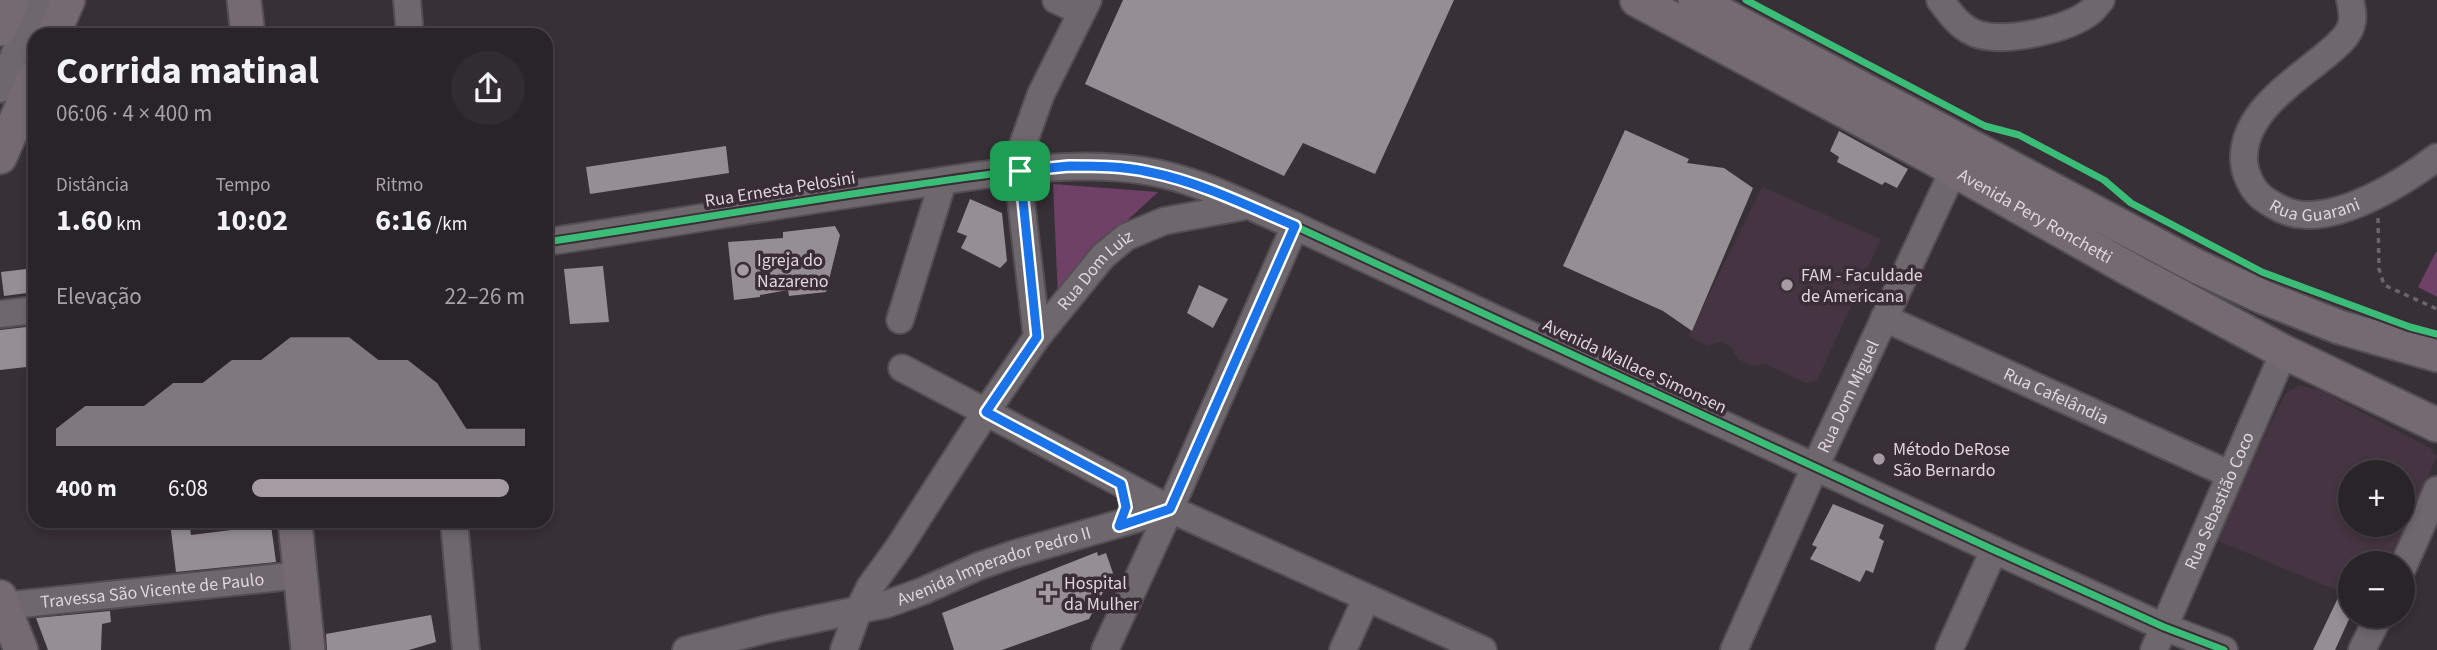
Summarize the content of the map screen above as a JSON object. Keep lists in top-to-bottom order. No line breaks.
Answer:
{"streets":{"main road":["Avenida Pery Ronchetti"],"street":["Rua Ernesta Pelosini","Rua Guarani","Rua Dom Luiz","Avenida Wallace Simonsen","Rua Dom Miguel","Rua Cafelândia","Rua Sebastião Coco","Avenida Imperador Pedro II","Travessa São Vicente de Paulo"]},"crossings":[["Rua Ernesta Pelosini","Avenida Wallace Simonsen"],["Avenida Pery Ronchetti","Rua Dom Miguel"],["Avenida Pery Ronchetti","Rua Sebastião Coco"],["Rua Dom Luiz","Avenida Wallace Simonsen"],["Rua Dom Luiz","Avenida Imperador Pedro II"],["Avenida Wallace Simonsen","Rua Dom Miguel"],["Avenida Wallace Simonsen","Rua Sebastião Coco"],["Rua Dom Miguel","Rua Cafelândia"],["Rua Cafelândia","Rua Sebastião Coco"]],"places":{"other":["Igreja do Nazareno","FAM - Faculdade de Americana","Método DeRose São Bernardo"],"health":["Hospital da Mulher"]},"page":{"heading":["Corrida matinal","06:06 · 4 × 400 m"],"stats":[["Distância","1.60 km"],["Tempo","10:02"],["Ritmo","6:16 /km"]],"chart":["Elevação","22–26 m"],"map_buttons":["+","−"],"list":[{"name":"400 m","note":"6:08"}]}}
